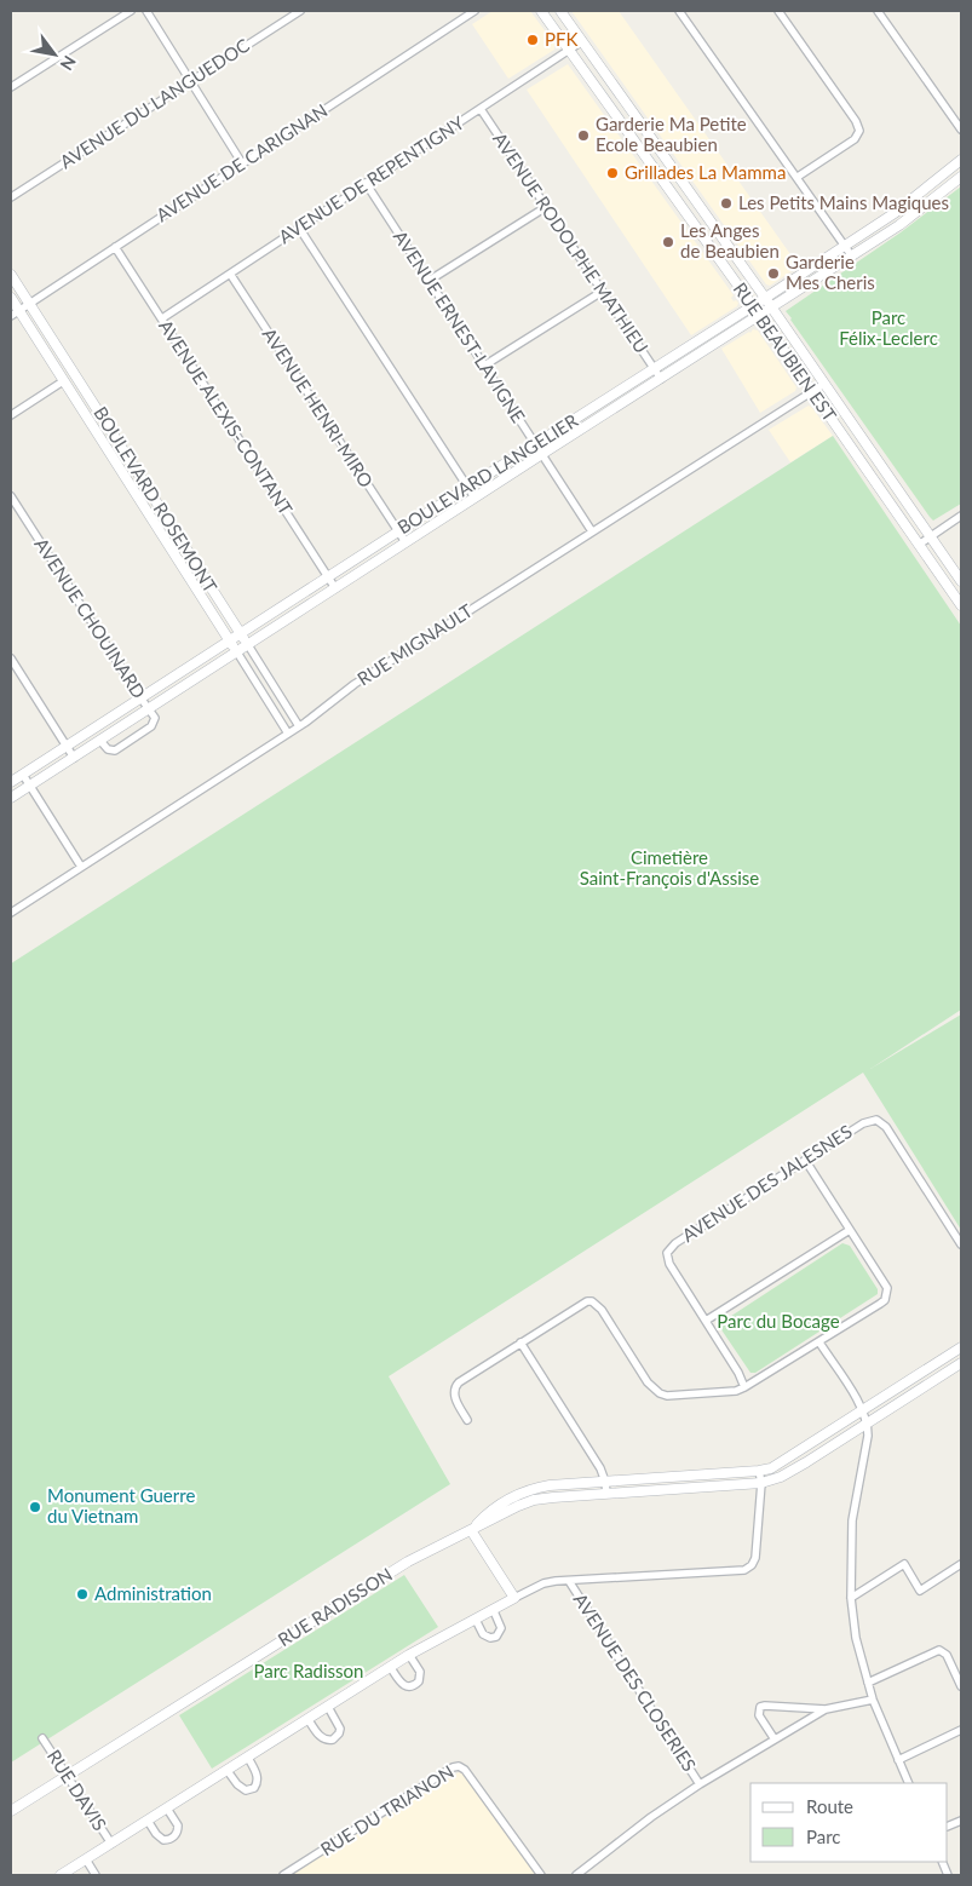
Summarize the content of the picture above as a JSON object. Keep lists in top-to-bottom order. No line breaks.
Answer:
{"streets":{"street":["AVENUE DU LANGUEDOC","AVENUE DE CARIGNAN","AVENUE DE REPENTIGNY","AVENUE RODOLPHE MATHIEU","AVENUE ERNEST-LAVIGNE","RUE BEAUBIEN EST","AVENUE HENRI-MIRO","AVENUE ALEXIS-CONTANT","BOULEVARD LANGELIER","BOULEVARD ROSEMONT","AVENUE CHOUINARD","RUE MIGNAULT","AVENUE DES JALESNES","RUE RADISSON","AVENUE DES CLOSERIES","RUE DAVIS","RUE DU TRIANON"]},"crossings":[["AVENUE DE CARIGNAN","AVENUE ALEXIS-CONTANT"],["AVENUE DE CARIGNAN","BOULEVARD ROSEMONT"],["AVENUE DE REPENTIGNY","AVENUE RODOLPHE MATHIEU"],["AVENUE DE REPENTIGNY","AVENUE ERNEST-LAVIGNE"],["AVENUE DE REPENTIGNY","RUE BEAUBIEN EST"],["AVENUE DE REPENTIGNY","AVENUE HENRI-MIRO"],["AVENUE DE REPENTIGNY","AVENUE ALEXIS-CONTANT"],["AVENUE RODOLPHE MATHIEU","BOULEVARD LANGELIER"],["AVENUE ERNEST-LAVIGNE","BOULEVARD LANGELIER"],["AVENUE ERNEST-LAVIGNE","RUE MIGNAULT"],["RUE BEAUBIEN EST","BOULEVARD LANGELIER"],["RUE BEAUBIEN EST","RUE MIGNAULT"],["AVENUE HENRI-MIRO","BOULEVARD LANGELIER"],["AVENUE ALEXIS-CONTANT","BOULEVARD LANGELIER"],["BOULEVARD LANGELIER","BOULEVARD ROSEMONT"],["BOULEVARD LANGELIER","AVENUE CHOUINARD"],["BOULEVARD ROSEMONT","RUE MIGNAULT"],["RUE RADISSON","RUE DAVIS"]],"parks":["Parc Félix-Leclerc","Cimetière Saint-François d'Assise","Parc du Bocage","Parc Radisson"],"places":["PFK","Garderie Ma Petite Ecole Beaubien","Grillades La Mamma","Les Petits Mains Magiques","Les Anges de Beaubien","Garderie Mes Cheris","Monument Guerre du Vietnam","Administration"],"legend":["Route","Parc"],"north":"bottom right"}
